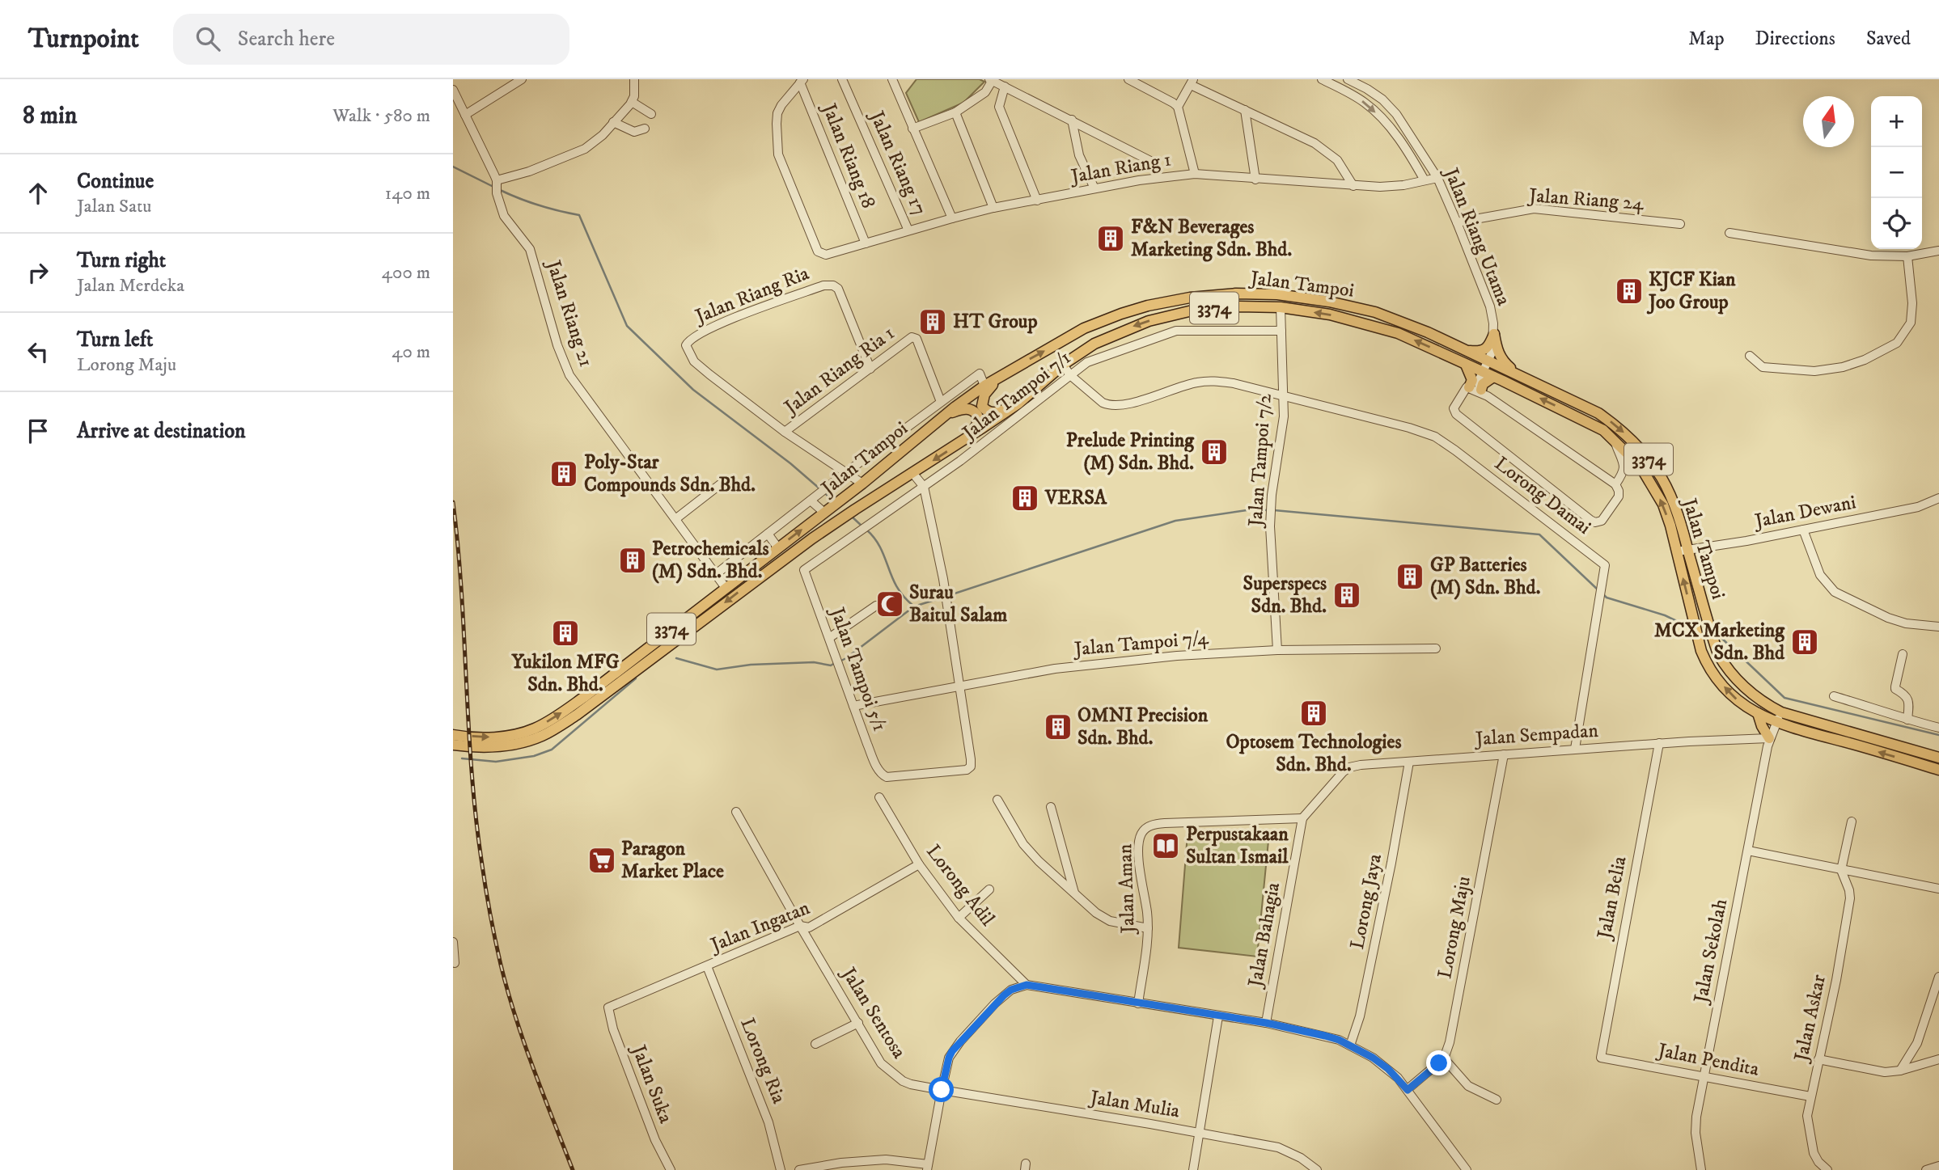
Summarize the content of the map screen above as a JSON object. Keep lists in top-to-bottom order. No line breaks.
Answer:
{"streets":{"main road":["Jalan Tampoi","3374"],"street":["Jalan Riang 18","Jalan Riang 17","Jalan Riang 1","Jalan Riang 24","Jalan Riang Utama","Jalan Riang Ria","Jalan Riang 21","Jalan Riang Ria 1","Jalan Tampoi 7/1","Jalan Tampoi 7/2","Lorong Damai","Jalan Dewani","Jalan Tampoi 7/4","Jalan Tampoi 5/1","Jalan Sempadan","Lorong Adil","Jalan Aman","Jalan Belia","Lorong Jaya","Jalan Ingatan","Lorong Maju","Jalan Bahagia","Jalan Sekolah","Jalan Sentosa","Jalan Askar","Jalan Pendita","Lorong Ria","Jalan Suka","Jalan Mulia"]},"crossings":[["Jalan Riang 18","Jalan Riang 1"],["Jalan Riang 17","Jalan Riang 1"],["Jalan Riang 1","Jalan Riang Utama"],["Jalan Riang 24","Jalan Riang Utama"],["Jalan Riang Utama","Jalan Tampoi"],["Jalan Tampoi","Jalan Riang Ria"],["Jalan Tampoi","Jalan Riang 21"],["Jalan Tampoi","Jalan Tampoi 7/2"],["Jalan Tampoi","Jalan Dewani"],["Jalan Riang Ria","Jalan Riang Ria 1"],["Jalan Tampoi 7/1","Jalan Tampoi 7/2"],["Jalan Tampoi 7/1","Jalan Tampoi 5/1"],["Jalan Tampoi 7/2","Lorong Damai"],["Jalan Tampoi 7/2","Jalan Tampoi 7/4"],["Lorong Damai","Jalan Sempadan"],["Jalan Tampoi 7/4","Jalan Tampoi 5/1"],["Jalan Sempadan","Jalan Aman"],["Jalan Sempadan","Jalan Belia"],["Jalan Sempadan","Lorong Jaya"],["Jalan Sempadan","Lorong Maju"],["Jalan Sempadan","Jalan Bahagia"],["Jalan Sempadan","Jalan Sekolah"],["Lorong Adil","Jalan Ingatan"],["Jalan Aman","Jalan Bahagia"],["Jalan Belia","Jalan Pendita"],["Jalan Ingatan","Jalan Sentosa"],["Jalan Ingatan","Lorong Ria"],["Jalan Ingatan","Jalan Suka"],["Jalan Sekolah","Jalan Pendita"],["Jalan Sentosa","Jalan Mulia"],["Jalan Askar","Jalan Pendita"]],"places":{"building":["F&N Beverages Marketing Sdn. Bhd.","KJCF Kian Joo Group","HT Group","Prelude Printing (M) Sdn. Bhd.","Poly-Star Compounds Sdn. Bhd.","VERSA","Petrochemicals (M) Sdn. Bhd.","GP Batteries (M) Sdn. Bhd.","Superspecs Sdn. Bhd.","Yukilon MFG Sdn. Bhd.","MCX Marketing Sdn. Bhd","Optosem Technologies Sdn. Bhd.","OMNI Precision Sdn. Bhd."],"mosque":["Surau Baitul Salam"],"library":["Perpustakaan Sultan Ismail"],"supermarket":["Paragon Market Place"]},"north":"top","page":{"header":"Turnpoint","search":"Search here","nav":["Map","Directions","Saved"],"heading":["8 min","Walk · 580 m"],"map_buttons":["+","−"],"list":[["Continue","Jalan Satu","140 m"],["Turn right","Jalan Merdeka","400 m"],["Turn left","Lorong Maju","40 m"],"Arrive at destination"]}}
